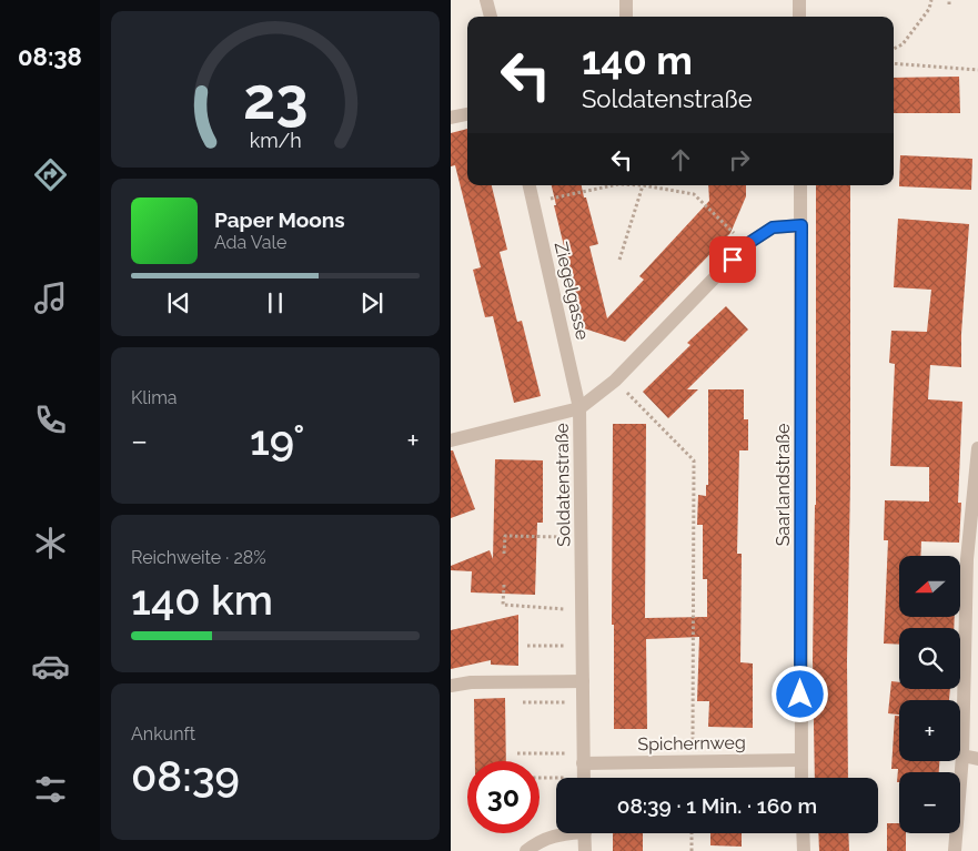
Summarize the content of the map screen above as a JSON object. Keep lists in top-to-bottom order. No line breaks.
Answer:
{"streets":{"street":["Ziegelgasse","Soldatenstraße","Saarlandstraße","Spichernweg"]},"crossings":[["Ziegelgasse","Soldatenstraße"],["Soldatenstraße","Saarlandstraße"],["Soldatenstraße","Spichernweg"],["Saarlandstraße","Spichernweg"]],"north":"left","page":{"tabs":"08:38","turn":["140 m","Soldatenstraße"],"song":["Paper Moons","Ada Vale"],"tile":["Klima",["Reichweite · 28%","140 km"],["Ankunft","08:39"]],"heat":["−","19°","+"],"map_buttons":["+","−"],"limit":"30","trip":"08:39 · 1 Min. · 160 m","gauge":["23","km/h"]}}
